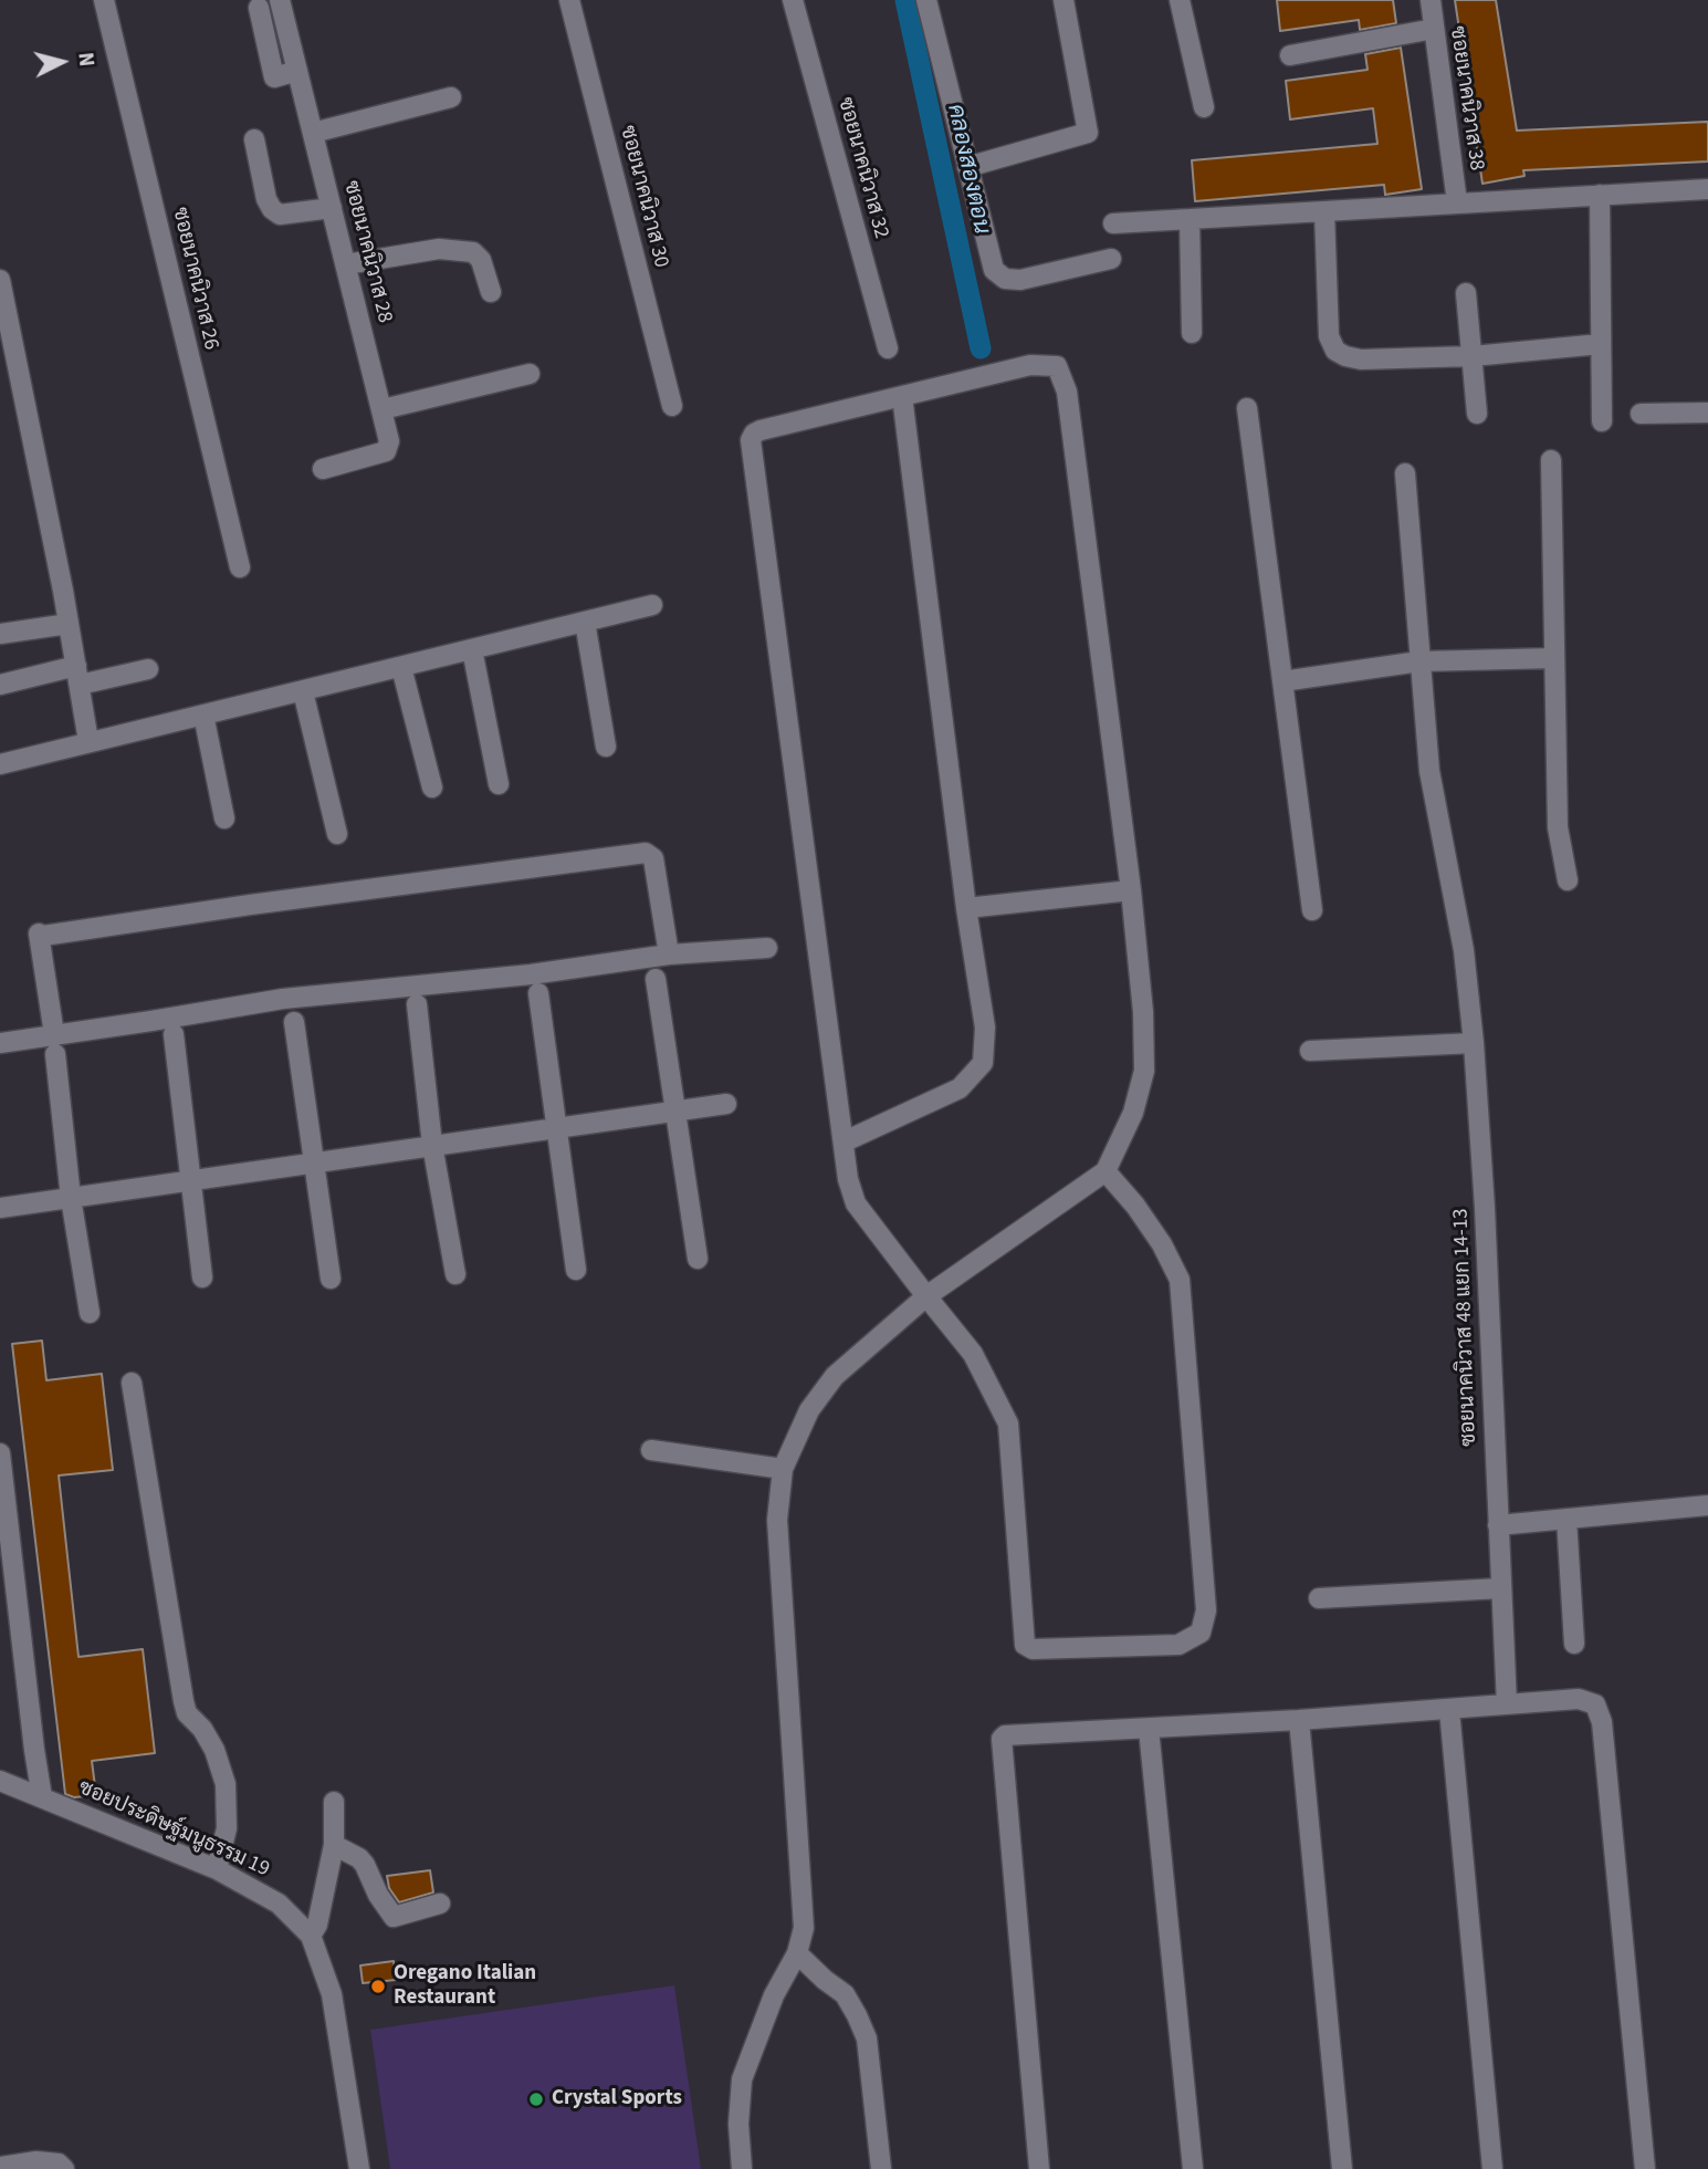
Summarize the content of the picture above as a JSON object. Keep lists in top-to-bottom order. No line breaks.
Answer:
{"streets":{"street":["ซอยนาคนิวาส 38","ซอยนาคนิวาส 32","ซอยนาคนิวาส 30","ซอยนาคนิวาส 28","ซอยนาคนิวาส 26","ซอยนาคนิวาส 48 แยก 14-13","ซอยประดิษฐ์มนูธรรม 19"]},"water":["คลองสองตอน"],"places":["Oregano Italian Restaurant","Crystal Sports"],"north":"right"}
